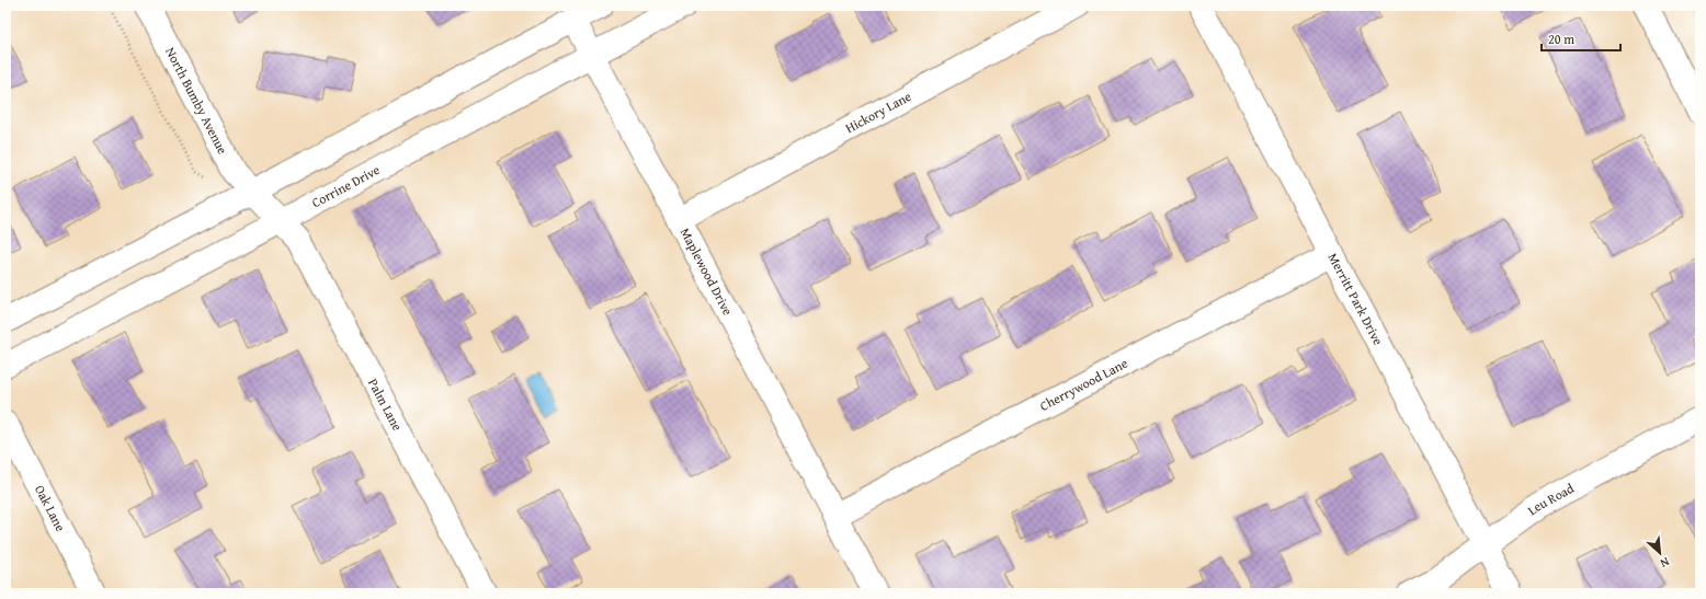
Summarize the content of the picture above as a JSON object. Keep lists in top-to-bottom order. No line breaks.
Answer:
{"streets":{"street":["North Bumby Avenue","Hickory Lane","Corrine Drive","Maplewood Drive","Merritt Park Drive","Cherrywood Lane","Palm Lane","Leu Road","Oak Lane"]},"crossings":[["North Bumby Avenue","Corrine Drive"],["North Bumby Avenue","Palm Lane"],["Hickory Lane","Maplewood Drive"],["Corrine Drive","Maplewood Drive"],["Corrine Drive","Palm Lane"],["Maplewood Drive","Cherrywood Lane"],["Merritt Park Drive","Cherrywood Lane"],["Merritt Park Drive","Leu Road"]],"scale_bar":"20 m","north":"bottom right"}
